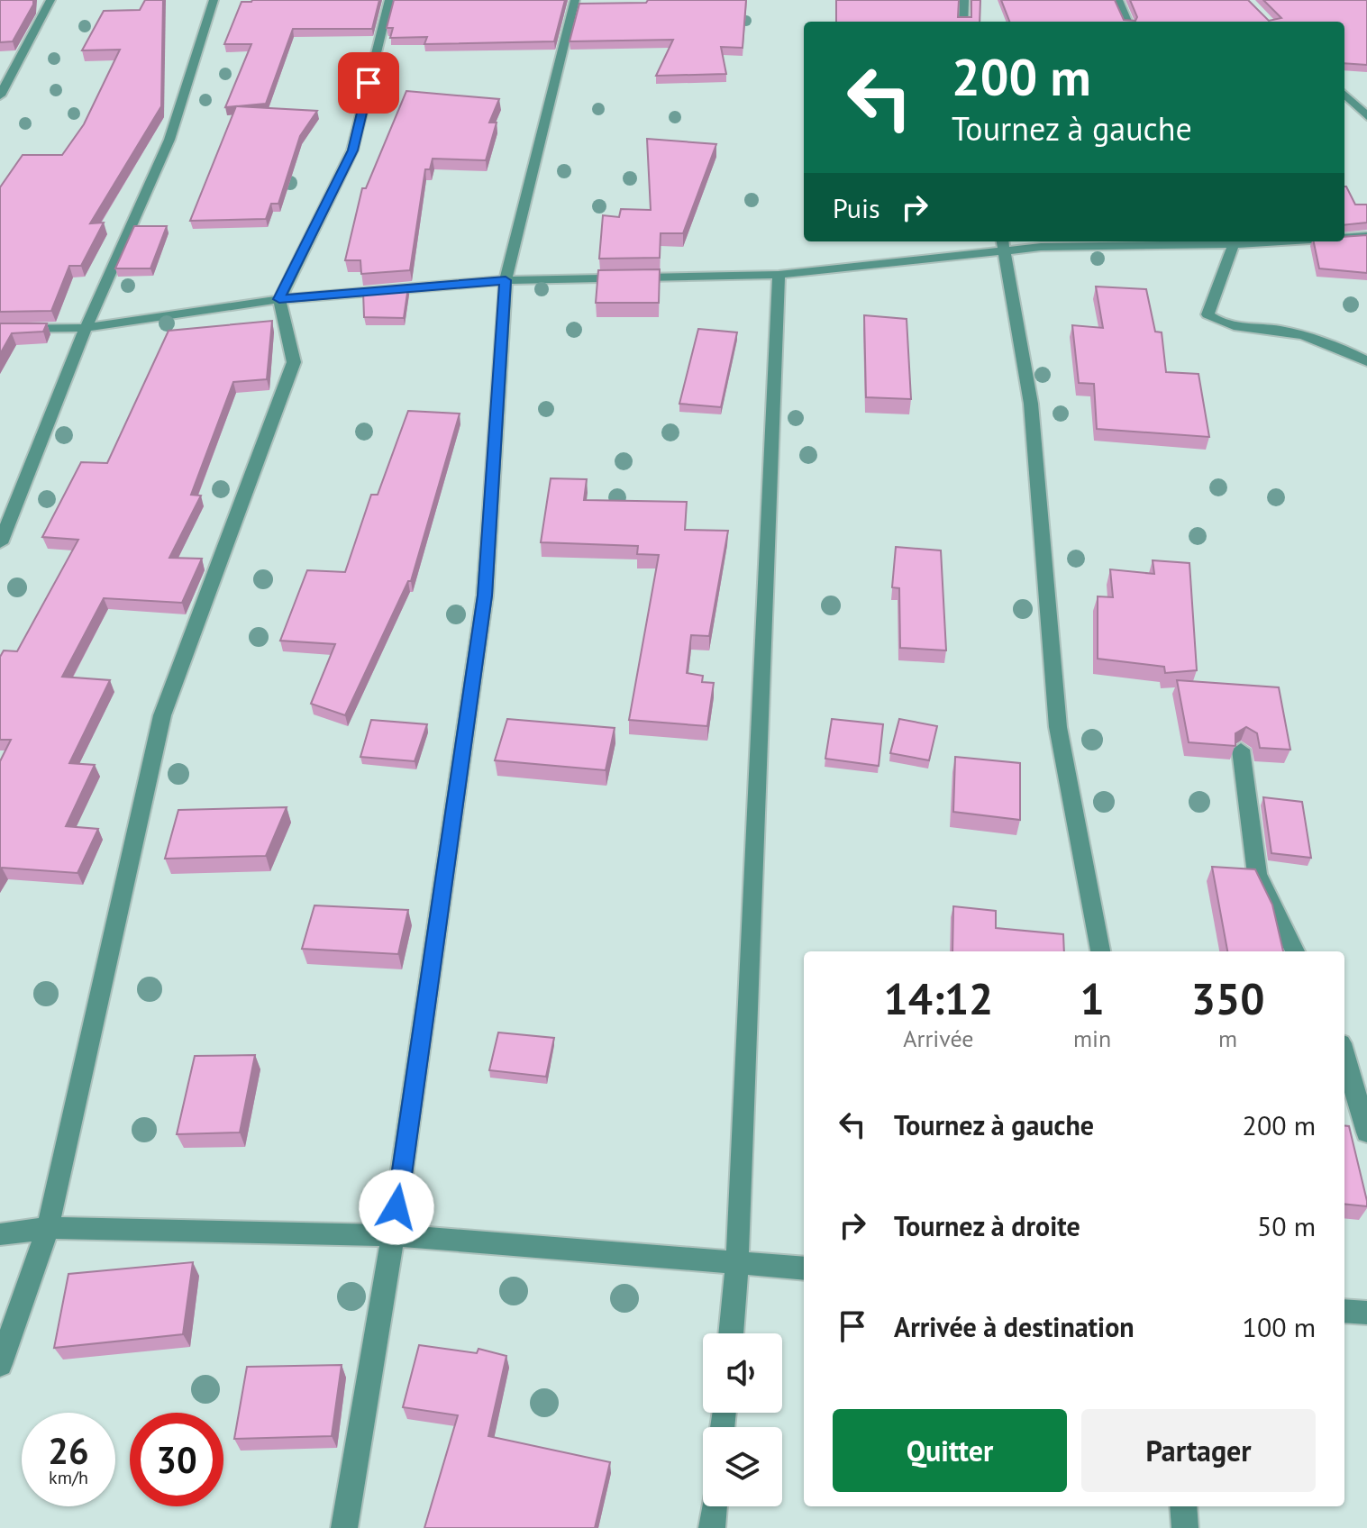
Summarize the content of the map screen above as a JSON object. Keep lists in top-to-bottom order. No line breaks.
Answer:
{"page":{"turn":["200 m","Tournez à gauche"],"then":"Puis","eta":["14:12","Arrivée","1","min","350","m"],"list":[{"name":"Tournez à gauche","value":"200 m"},{"name":"Tournez à droite","value":"50 m"},{"name":"Arrivée à destination","value":"100 m"}],"buttons":["Quitter","Partager"],"speed":"26 km/h","limit":"30"}}
